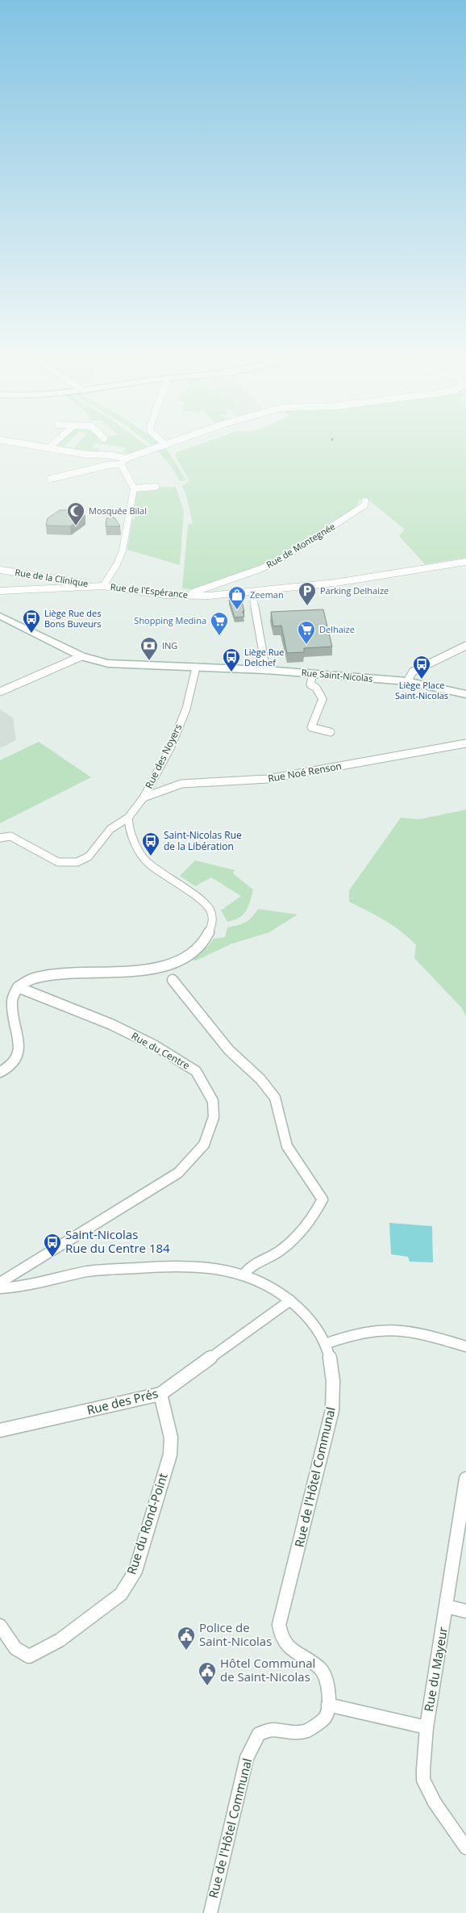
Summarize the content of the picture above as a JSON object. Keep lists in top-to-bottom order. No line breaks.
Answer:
{"streets":{"street":["Rue de Montegnée","Rue de la Clinique","Rue de l'Espérance","Rue Saint-Nicolas","Rue des Noyers","Rue Noé Renson","Rue du Centre","Rue des Prés","Rue de l'Hôtel Communal","Rue du Rond-Point","Rue du Mayeur"]},"crossings":[["Rue de Montegnée","Rue de l'Espérance"],["Rue de la Clinique","Rue de l'Espérance"],["Rue Saint-Nicolas","Rue des Noyers"],["Rue des Noyers","Rue Noé Renson"],["Rue des Prés","Rue de l'Hôtel Communal"],["Rue des Prés","Rue du Rond-Point"]],"places":{"mosque":["Mosquée Bilal"],"parking":["Parking Delhaize"],"shop":["Zeeman"],"bus stop":["Liège Rue des Bons Buveurs","Liège Rue Delchef","Liège Place Saint-Nicolas","Saint-Nicolas Rue de la Libération","Saint-Nicolas Rue du Centre 184"],"supermarket":["Shopping Medina","Delhaize"],"bank":["ING"],"public building":["Police de Saint-Nicolas","Hôtel Communal de Saint-Nicolas"]}}
